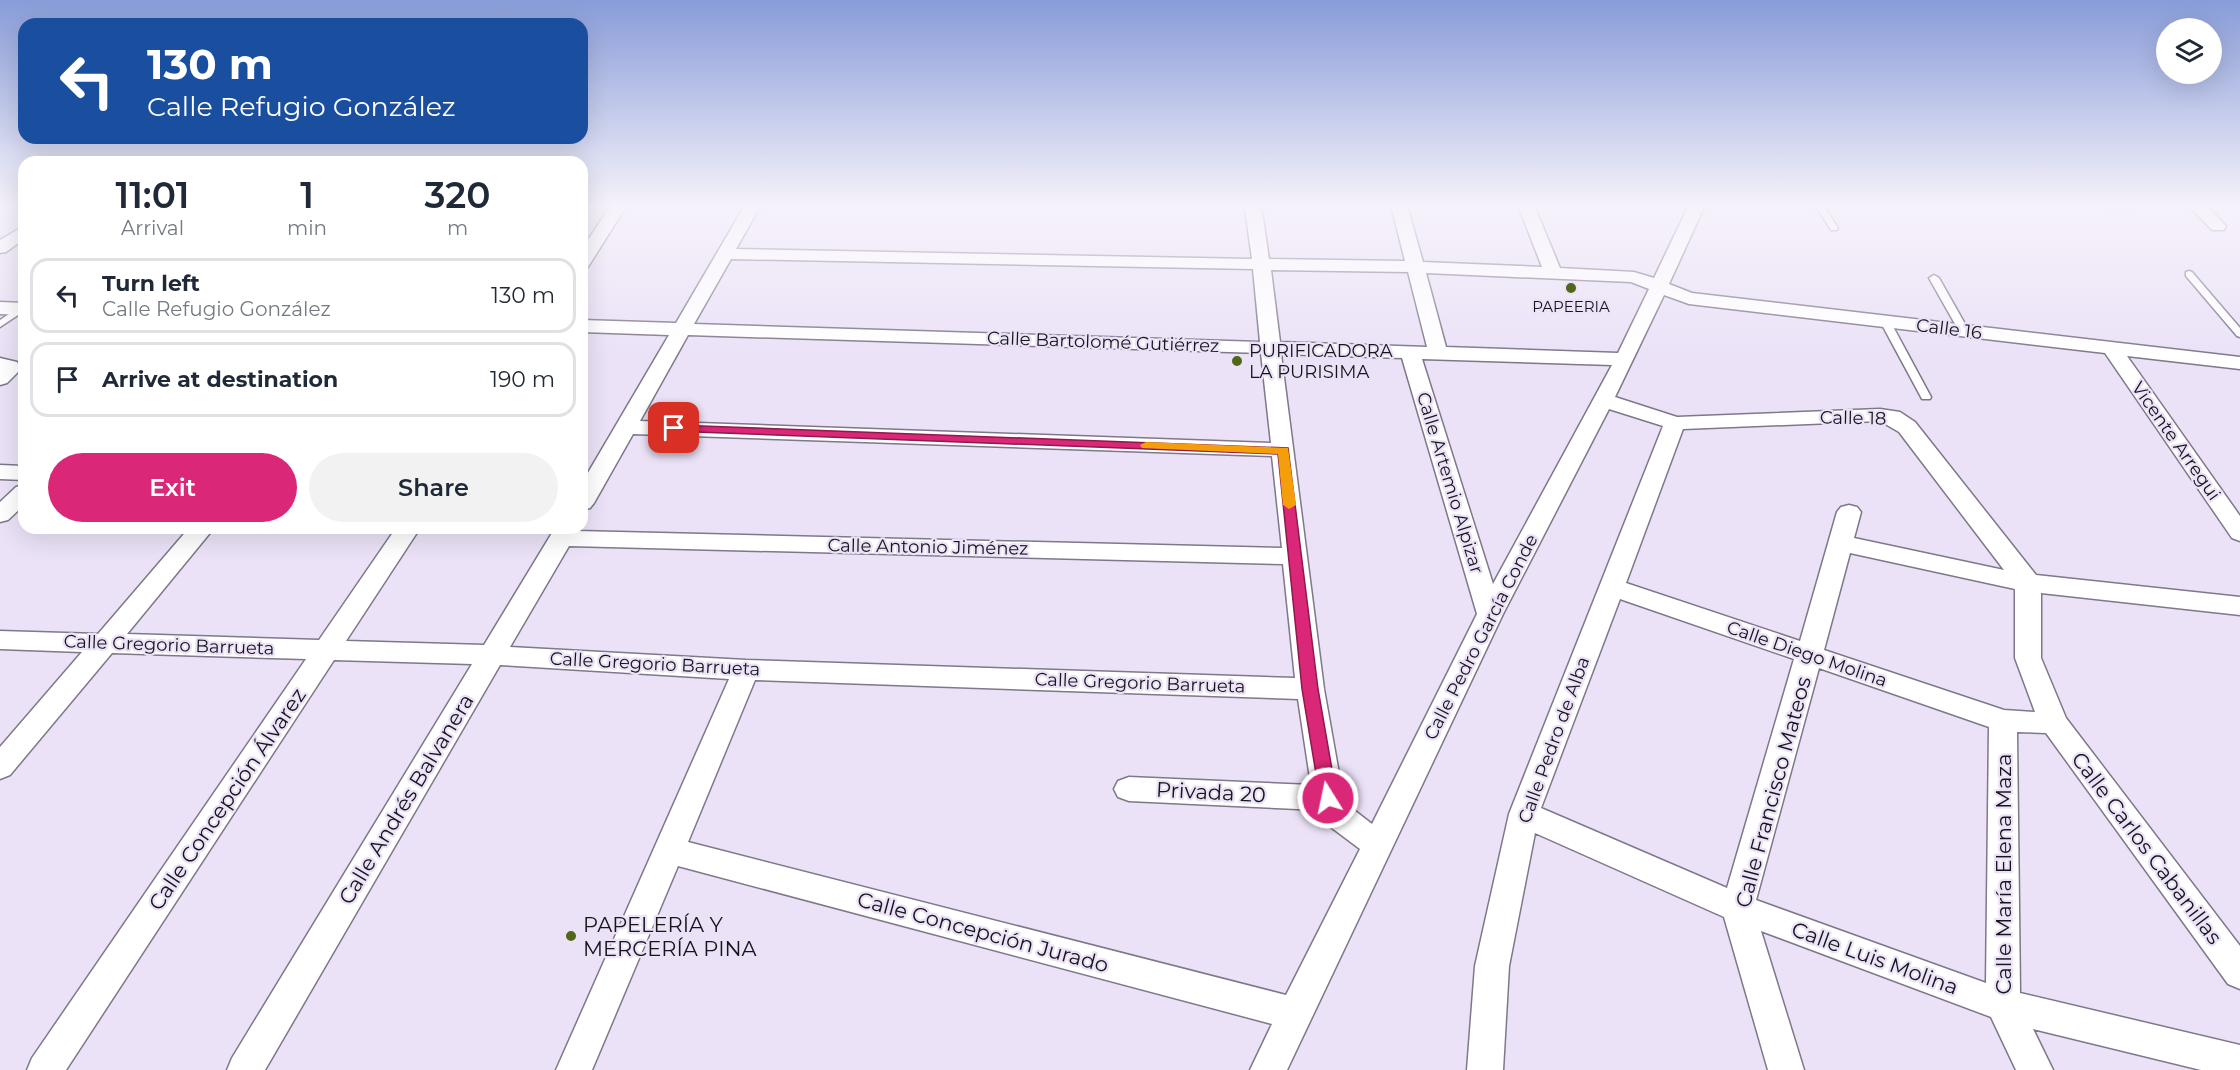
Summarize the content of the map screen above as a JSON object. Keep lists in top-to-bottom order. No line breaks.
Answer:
{"streets":{"street":["Calle 16","Calle Bartolomé Gutiérrez","Calle 18","Vicente Arregui","Calle Artemio Alpizar","Calle Antonio Jiménez","Calle Pedro García Conde","Calle Gregorio Barrueta","Calle Diego Molina","Calle Pedro de Alba","Privada 20","Calle Francisco Mateos","Calle Concepción Álvarez","Calle Andrés Balvanera","Calle Carlos Cabanillas","Calle María Elena Maza","Calle Concepción Jurado","Calle Luis Molina"]},"crossings":[["Calle 16","Vicente Arregui"],["Calle 16","Calle Pedro García Conde"],["Calle Bartolomé Gutiérrez","Calle Artemio Alpizar"],["Calle Bartolomé Gutiérrez","Calle Pedro García Conde"],["Calle 18","Calle Pedro García Conde"],["Calle 18","Calle Pedro de Alba"],["Calle Artemio Alpizar","Calle Pedro García Conde"],["Calle Pedro García Conde","Calle Concepción Jurado"],["Calle Gregorio Barrueta","Calle Concepción Álvarez"],["Calle Gregorio Barrueta","Calle Andrés Balvanera"],["Calle Diego Molina","Calle Pedro de Alba"],["Calle Diego Molina","Calle Francisco Mateos"],["Calle Diego Molina","Calle María Elena Maza"],["Calle Pedro de Alba","Calle Luis Molina"],["Calle Francisco Mateos","Calle Luis Molina"],["Calle María Elena Maza","Calle Luis Molina"]],"places":["PAPEERIA","PURIFICADORA LA PURISIMA","PAPELERÍA Y MERCERÍA PINA"],"page":{"turn":["130 m","Calle Refugio González"],"eta":["11:01","Arrival","1","min","320","m"],"list":[{"name":"Turn left","note":"Calle Refugio González","value":"130 m"},{"name":"Arrive at destination","value":"190 m"}],"buttons":["Exit","Share"]}}
